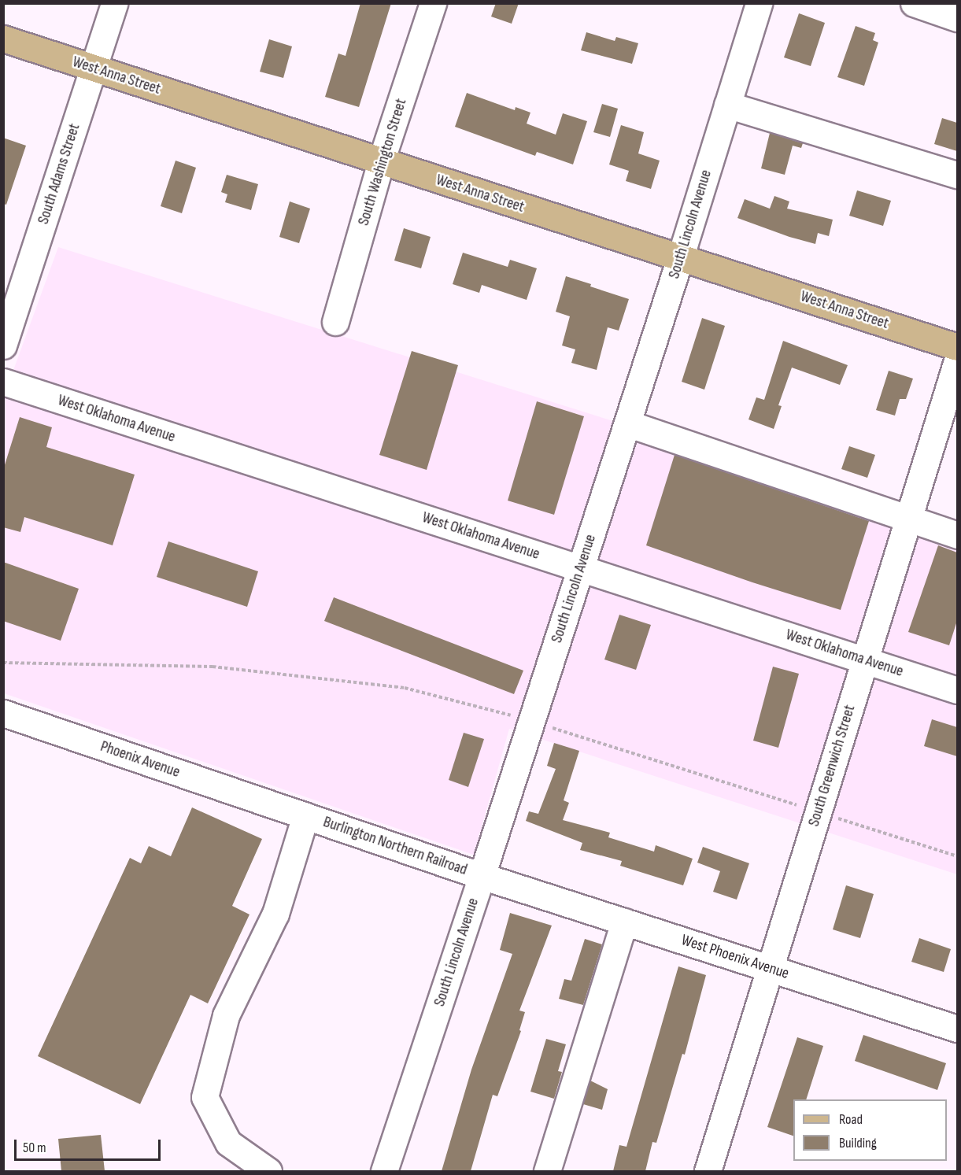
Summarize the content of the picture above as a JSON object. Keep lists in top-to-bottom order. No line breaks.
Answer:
{"streets":{"main road":["West Anna Street"],"street":["South Washington Street","South Adams Street","South Lincoln Avenue","West Oklahoma Avenue","Phoenix Avenue","South Greenwich Street","Burlington Northern Railroad","West Phoenix Avenue"]},"crossings":[["West Anna Street","South Washington Street"],["West Anna Street","South Adams Street"],["West Anna Street","South Lincoln Avenue"],["South Lincoln Avenue","West Oklahoma Avenue"],["South Lincoln Avenue","Burlington Northern Railroad"],["West Oklahoma Avenue","South Greenwich Street"],["Phoenix Avenue","Burlington Northern Railroad"],["South Greenwich Street","West Phoenix Avenue"],["Burlington Northern Railroad","West Phoenix Avenue"]],"legend":["Road","Building"],"scale_bar":"50 m"}
